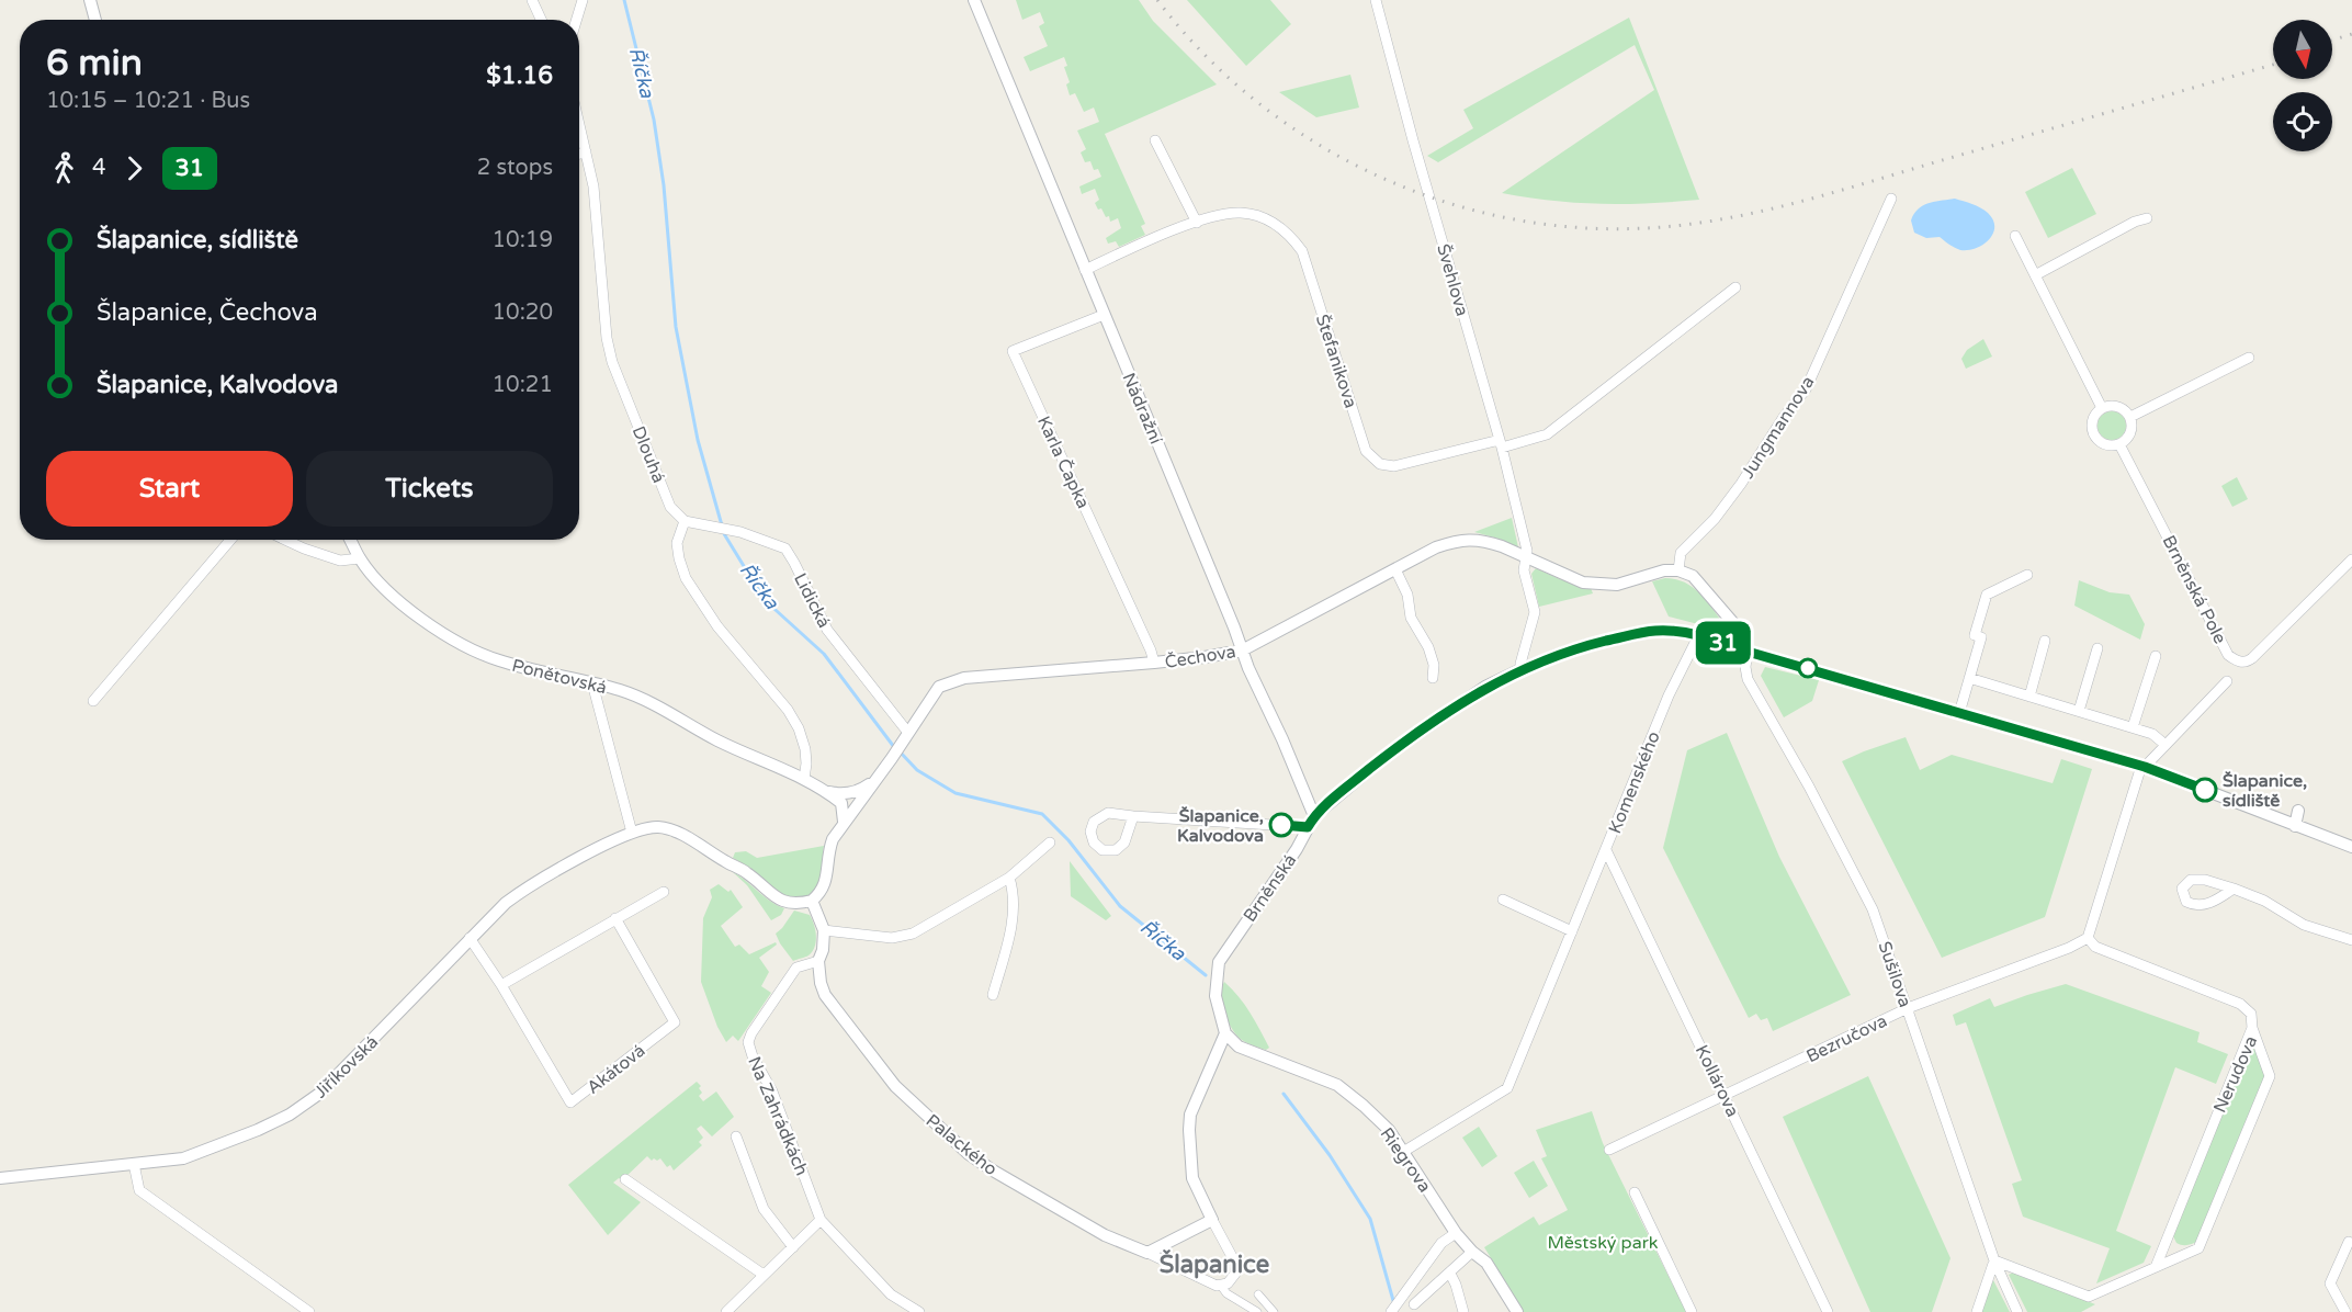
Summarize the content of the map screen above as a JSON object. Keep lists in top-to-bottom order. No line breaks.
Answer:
{"streets":{"street":["Švehlova","Štefanikova","Nádražní","Jungmannova","Dlouhá","Karla Čapka","Brněnská Pole","Lidická","Čechova","Ponětovská","Komenského","Brněnská","Sušilova","Bezručova","Jiříkovská","Akátová","Nerudova","Kollárova","Na Zahrádkách","Palackého","Riegrova"]},"crossings":[["Švehlova","Štefanikova"],["Švehlova","Čechova"],["Štefanikova","Nádražní"],["Nádražní","Karla Čapka"],["Nádražní","Čechova"],["Nádražní","Brněnská"],["Jungmannova","Čechova"],["Dlouhá","Lidická"],["Karla Čapka","Čechova"],["Lidická","Čechova"],["Čechova","Jiříkovská"],["Komenského","Brněnská"],["Komenského","Kollárova"],["Komenského","Riegrova"],["Brněnská","Sušilova"],["Brněnská","Riegrova"],["Sušilova","Bezručova"],["Sušilova","Nerudova"],["Bezručova","Kollárova"],["Jiříkovská","Akátová"],["Na Zahrádkách","Palackého"]],"districts":["Šlapanice"],"water":["Říčka"],"parks":["Městský park"],"places":["Šlapanice, sídliště","Šlapanice, Kalvodova"],"lines":["bus line 31"],"north":"bottom","page":{"on_map":"31","heading":["6 min","10:15 – 10:21 · Bus","$1.16"],"legs":["4","31","2 stops"],"list":[{"name":"Šlapanice, sídliště","value":"10:19"},{"name":"Šlapanice, Čechova","value":"10:20"},{"name":"Šlapanice, Kalvodova","value":"10:21"}],"buttons":["Start","Tickets"]}}
